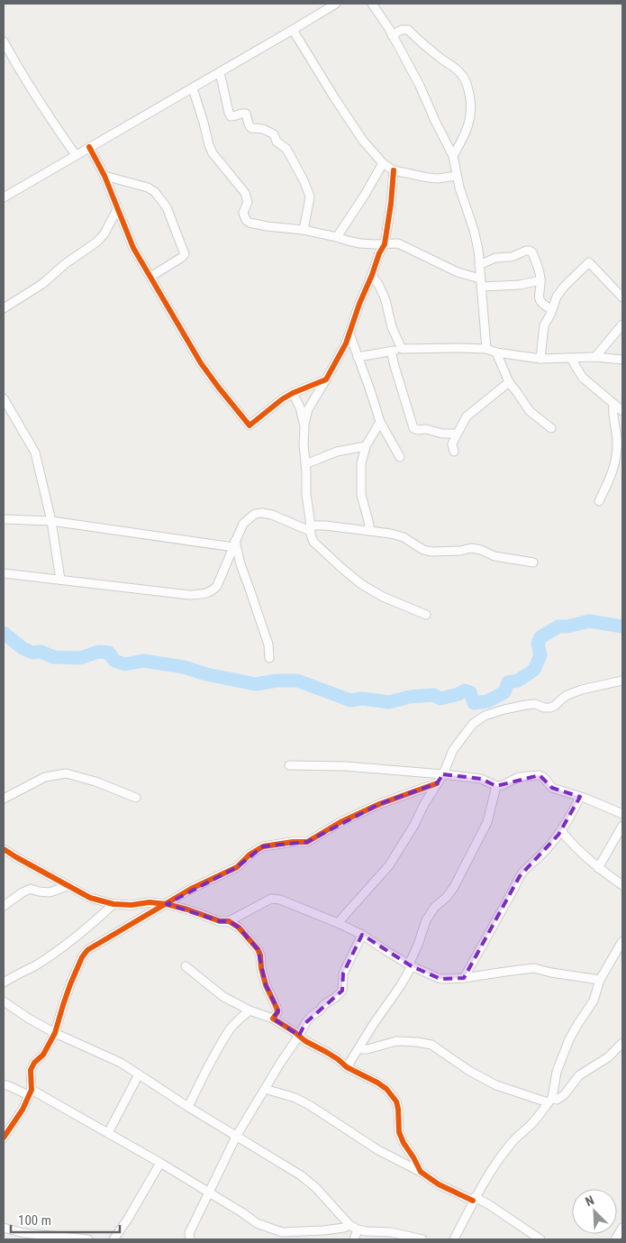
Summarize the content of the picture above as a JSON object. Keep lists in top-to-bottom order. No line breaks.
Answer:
{"scale_bar":"100 m","north":"top left"}
